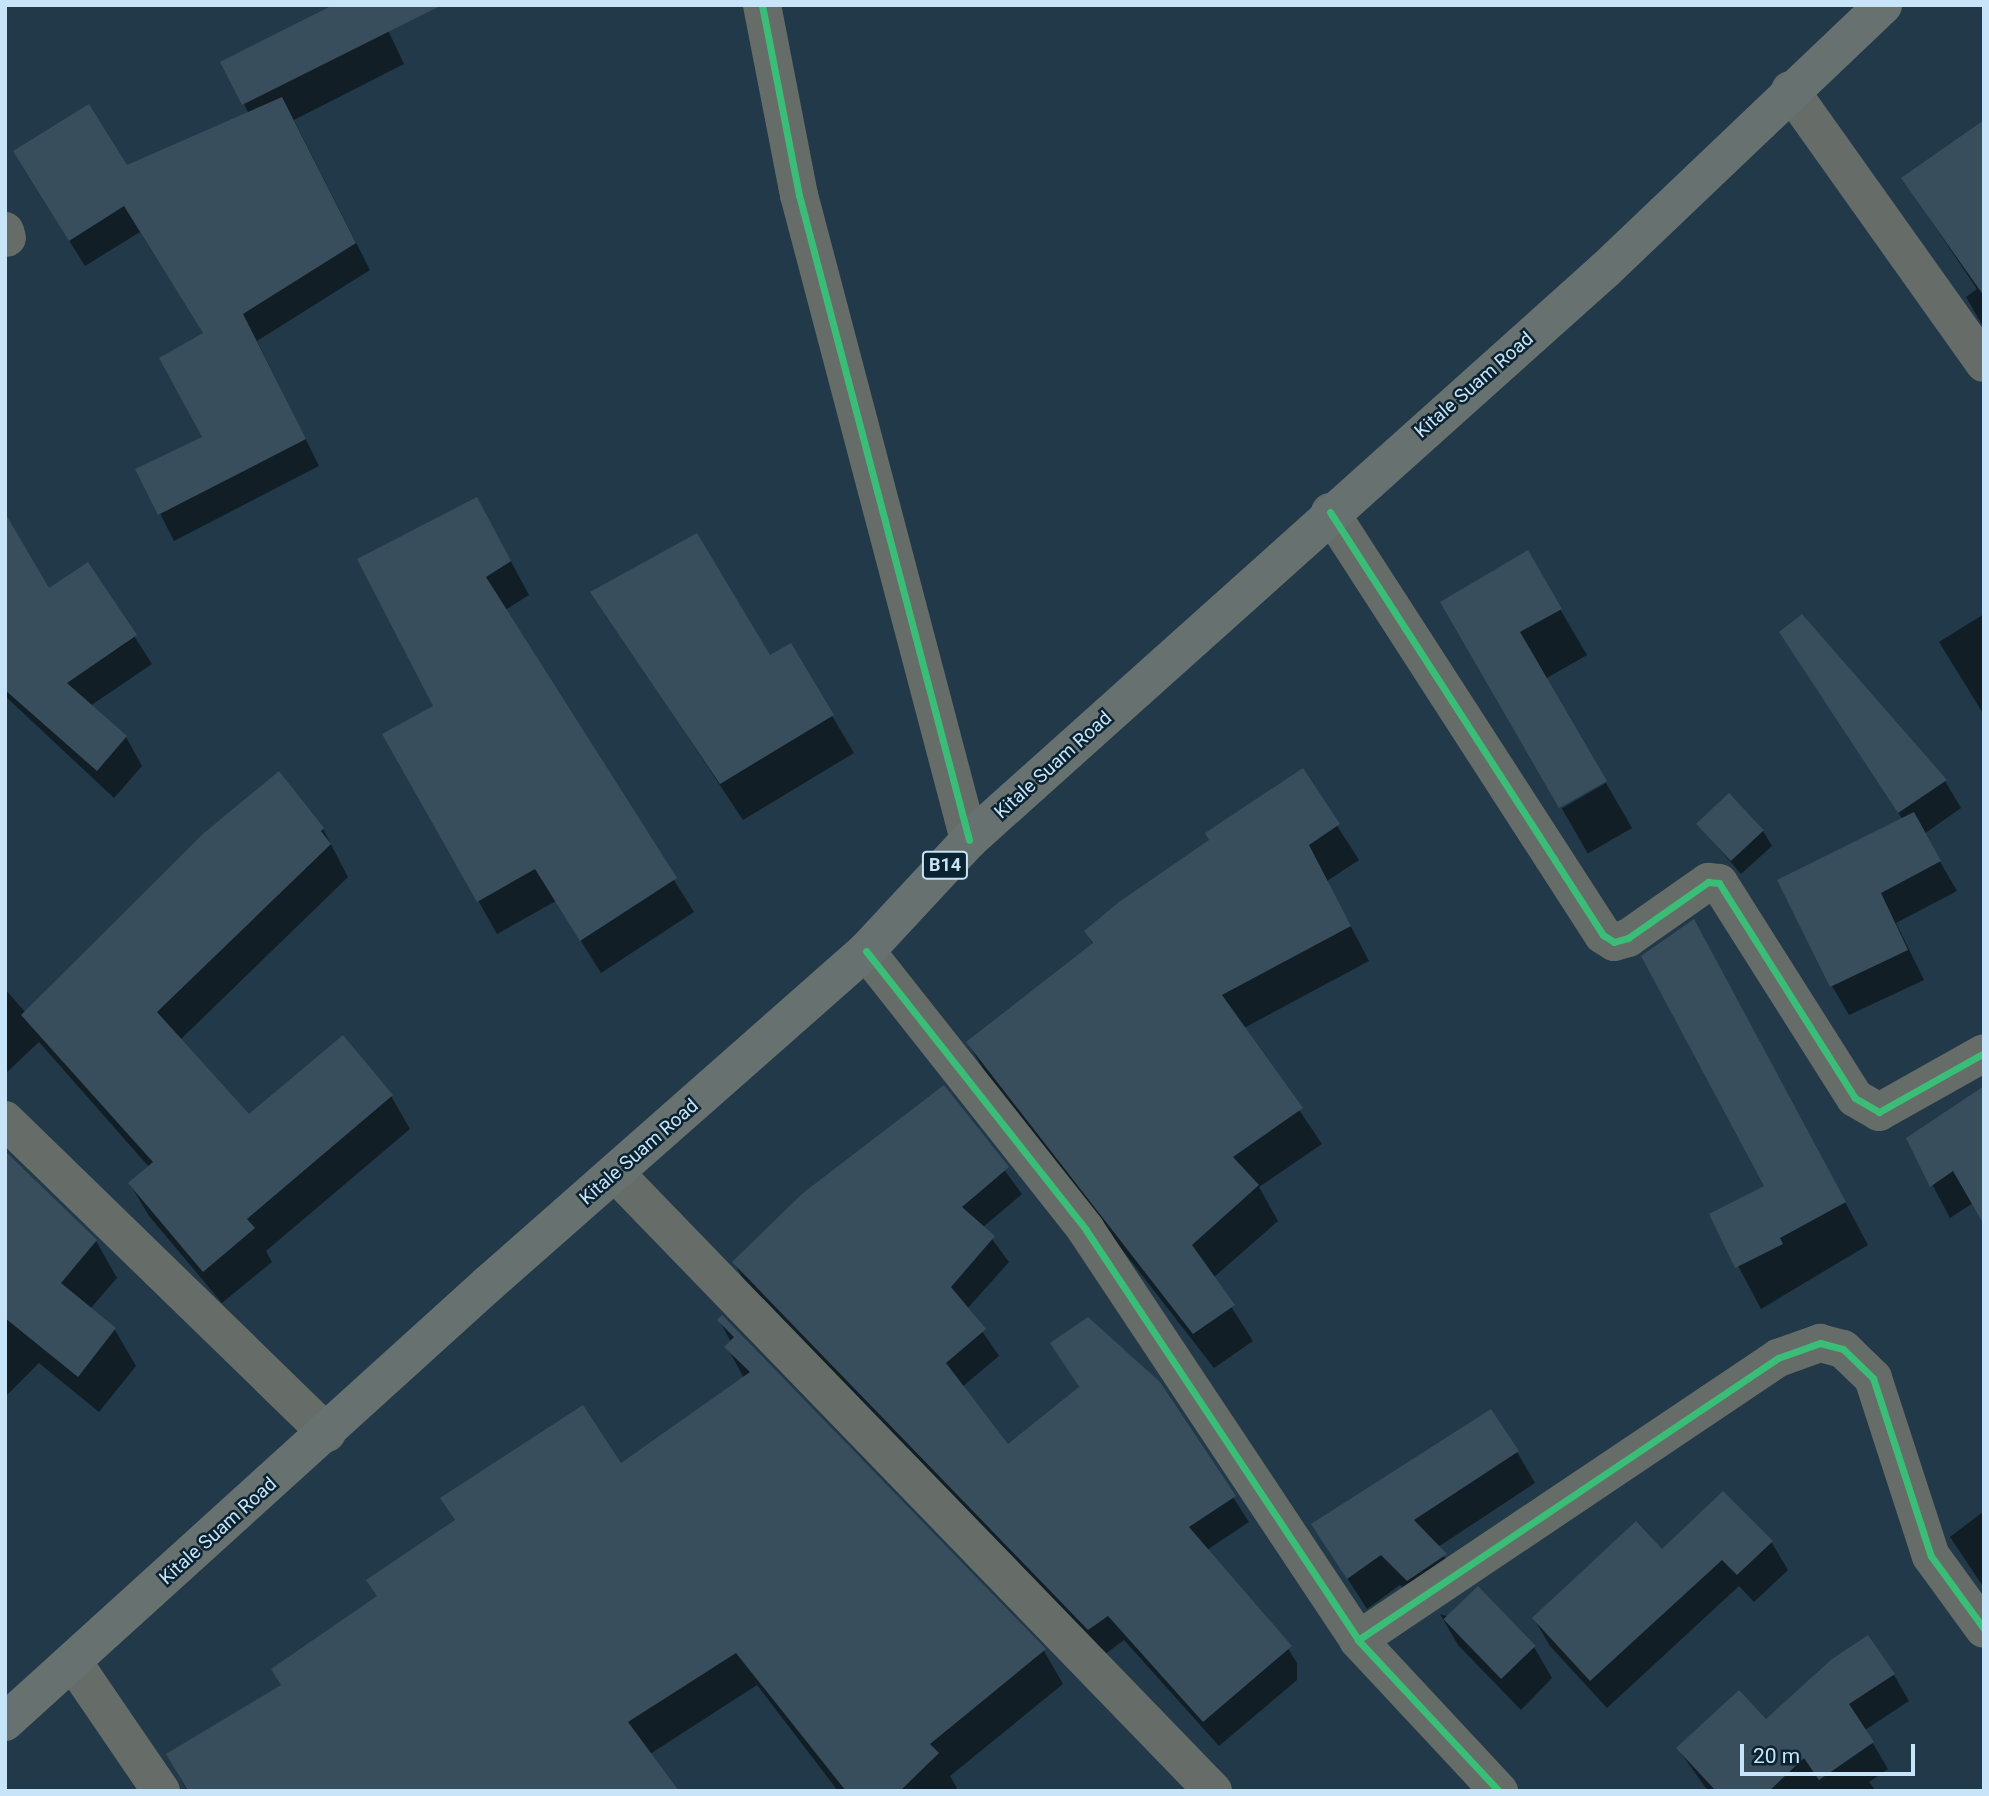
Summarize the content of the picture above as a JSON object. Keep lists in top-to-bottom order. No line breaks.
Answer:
{"streets":{"highway":["Kitale Suam Road","B14"]},"scale_bar":"20 m"}
